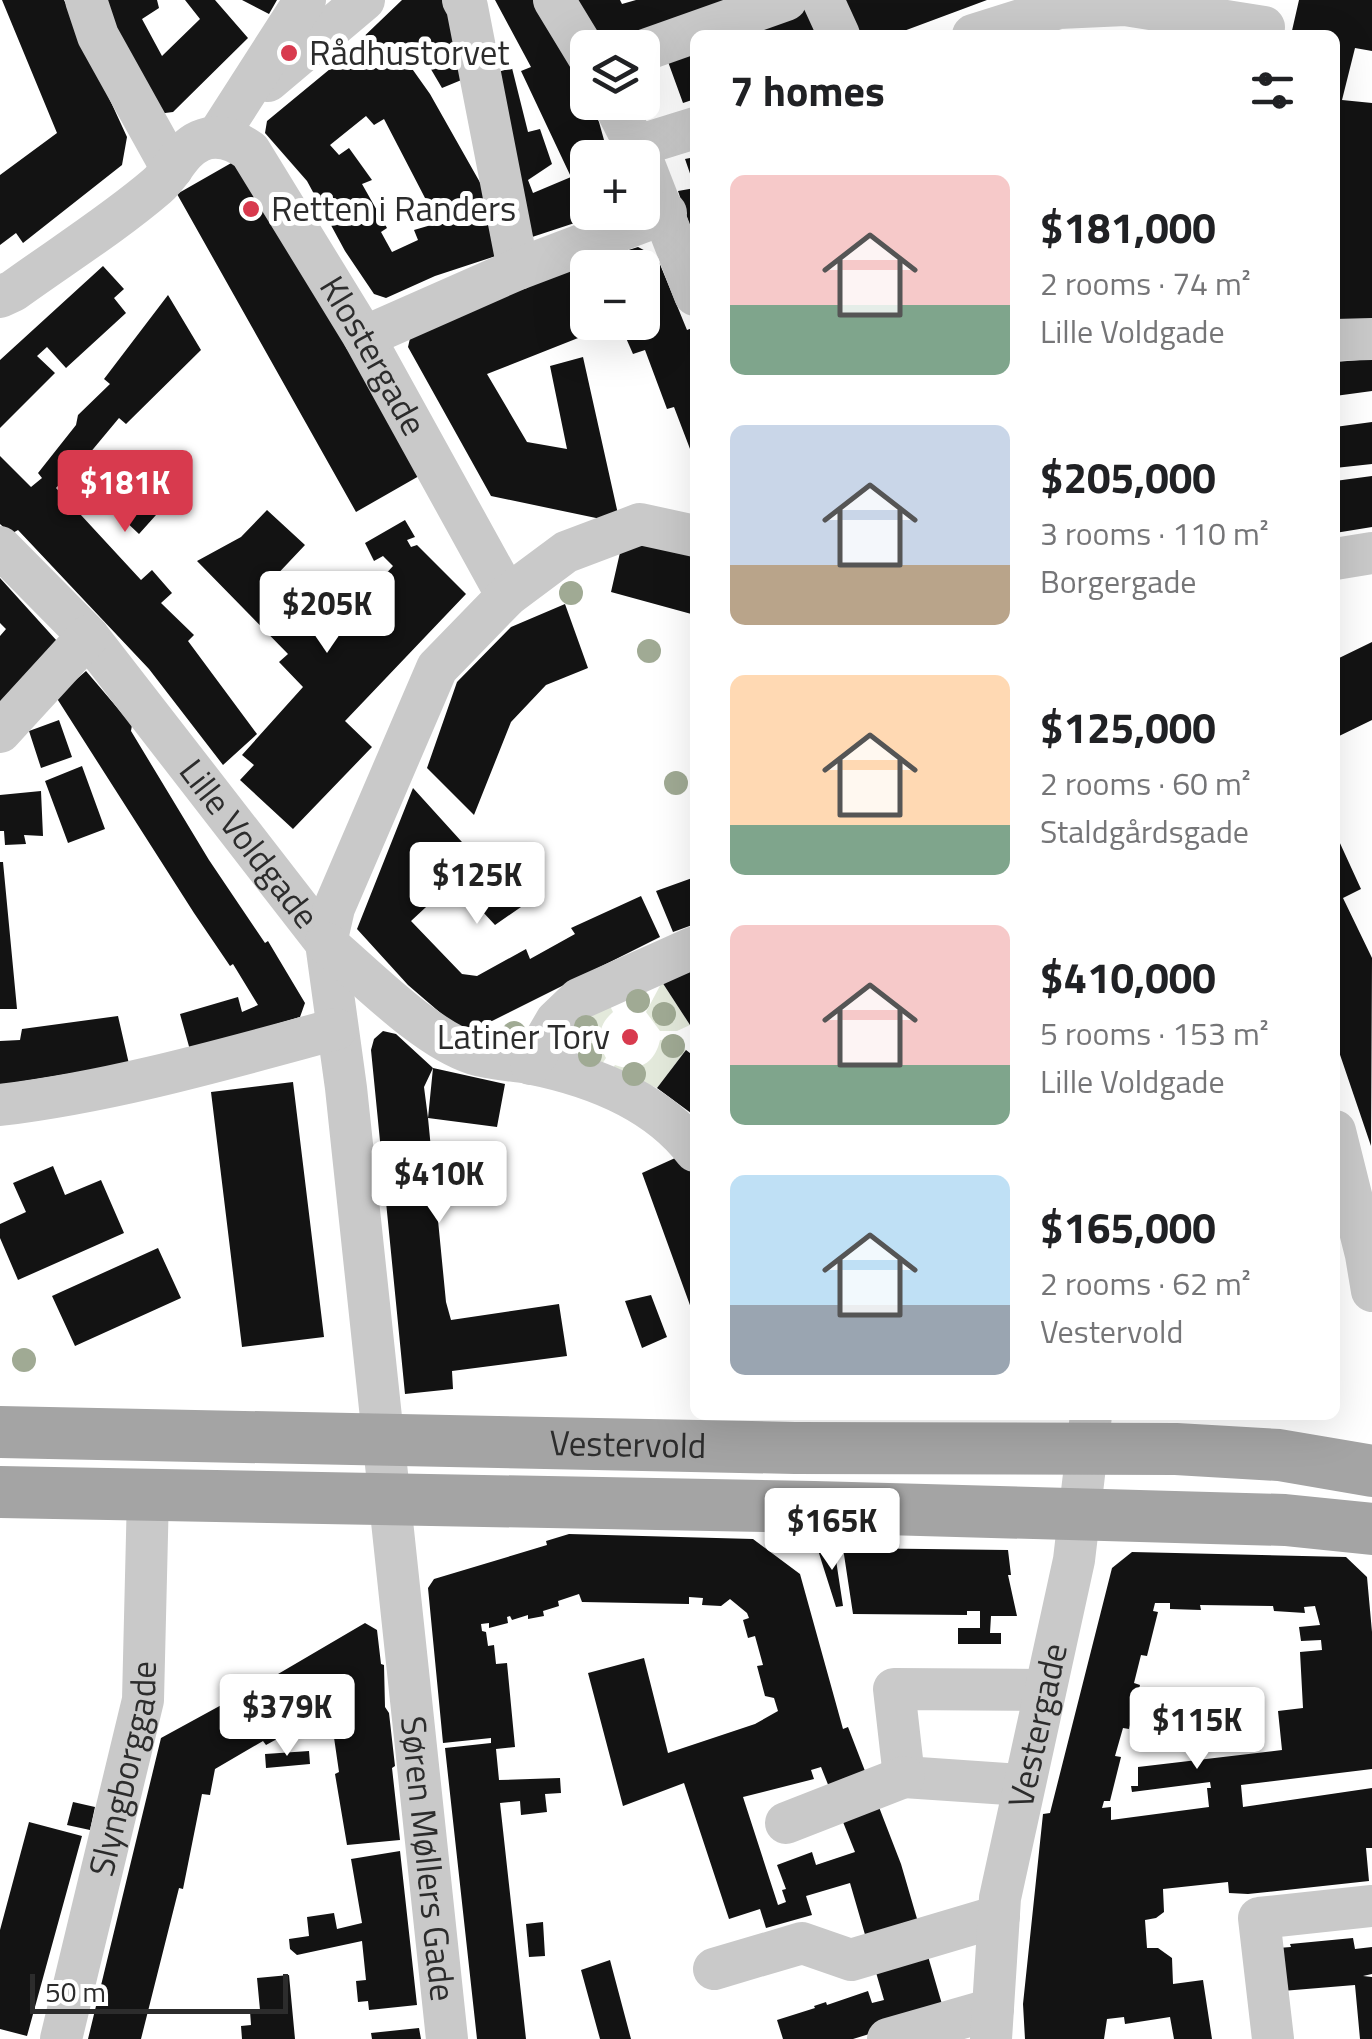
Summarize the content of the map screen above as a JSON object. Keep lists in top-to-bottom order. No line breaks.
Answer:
{"streets":{"main road":["Vestervold"],"street":["Klostergade","Lille Voldgade","Vestergade","Slyngborggade","Søren Møllers Gade"]},"crossings":[["Lille Voldgade","Vestervold"],["Lille Voldgade","Søren Møllers Gade"],["Vestervold","Vestergade"],["Vestervold","Slyngborggade"],["Vestervold","Søren Møllers Gade"]],"places":["Rådhustorvet","Retten i Randers","Latiner Torv"],"scale_bar":"50 m","page":{"map_buttons":["+","−"],"heading":"7 homes","list":[{"name":"$181,000","note":"2 rooms · 74 m² · Lille Voldgade"},{"name":"$205,000","note":"3 rooms · 110 m² · Borgergade"},{"name":"$125,000","note":"2 rooms · 60 m² · Staldgårdsgade"},{"name":"$410,000","note":"5 rooms · 153 m² · Lille Voldgade"},{"name":"$165,000","note":"2 rooms · 62 m² · Vestervold"}],"price":["$181K","$205K","$125K","$410K","$165K","$379K","$115K"],"scale":"50 m"}}
